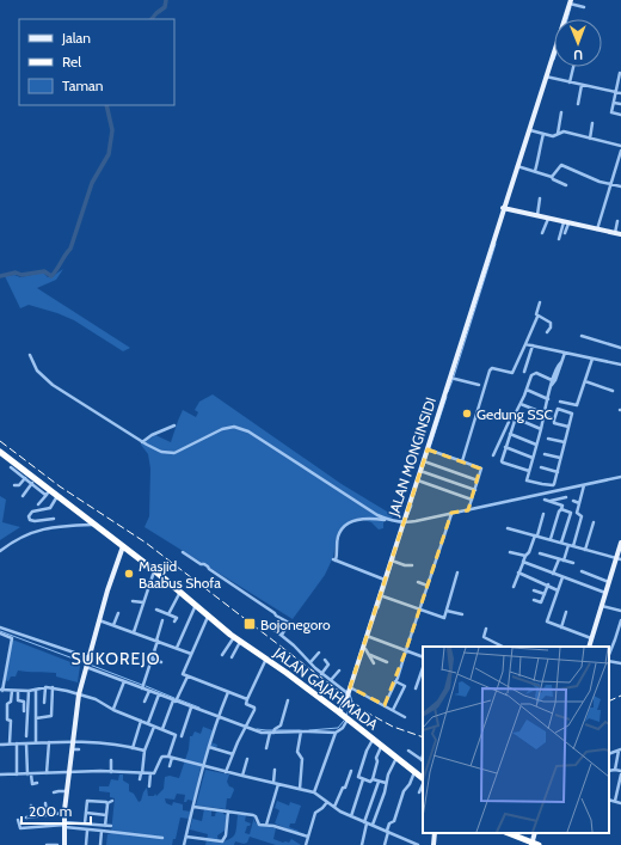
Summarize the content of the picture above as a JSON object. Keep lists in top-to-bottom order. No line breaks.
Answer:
{"streets":{"highway":["JALAN GAJAH MADA"],"main road":["JALAN MONGINSIDI"]},"crossings":[["JALAN MONGINSIDI","JALAN GAJAH MADA"]],"districts":["SUKOREJO"],"places":{"other":["Gedung SSC","Masjid Baabus Shofa"],"transit":["Bojonegoro"]},"legend":["Jalan","Rel","Taman"],"scale_bar":"200 m","north":"bottom"}
